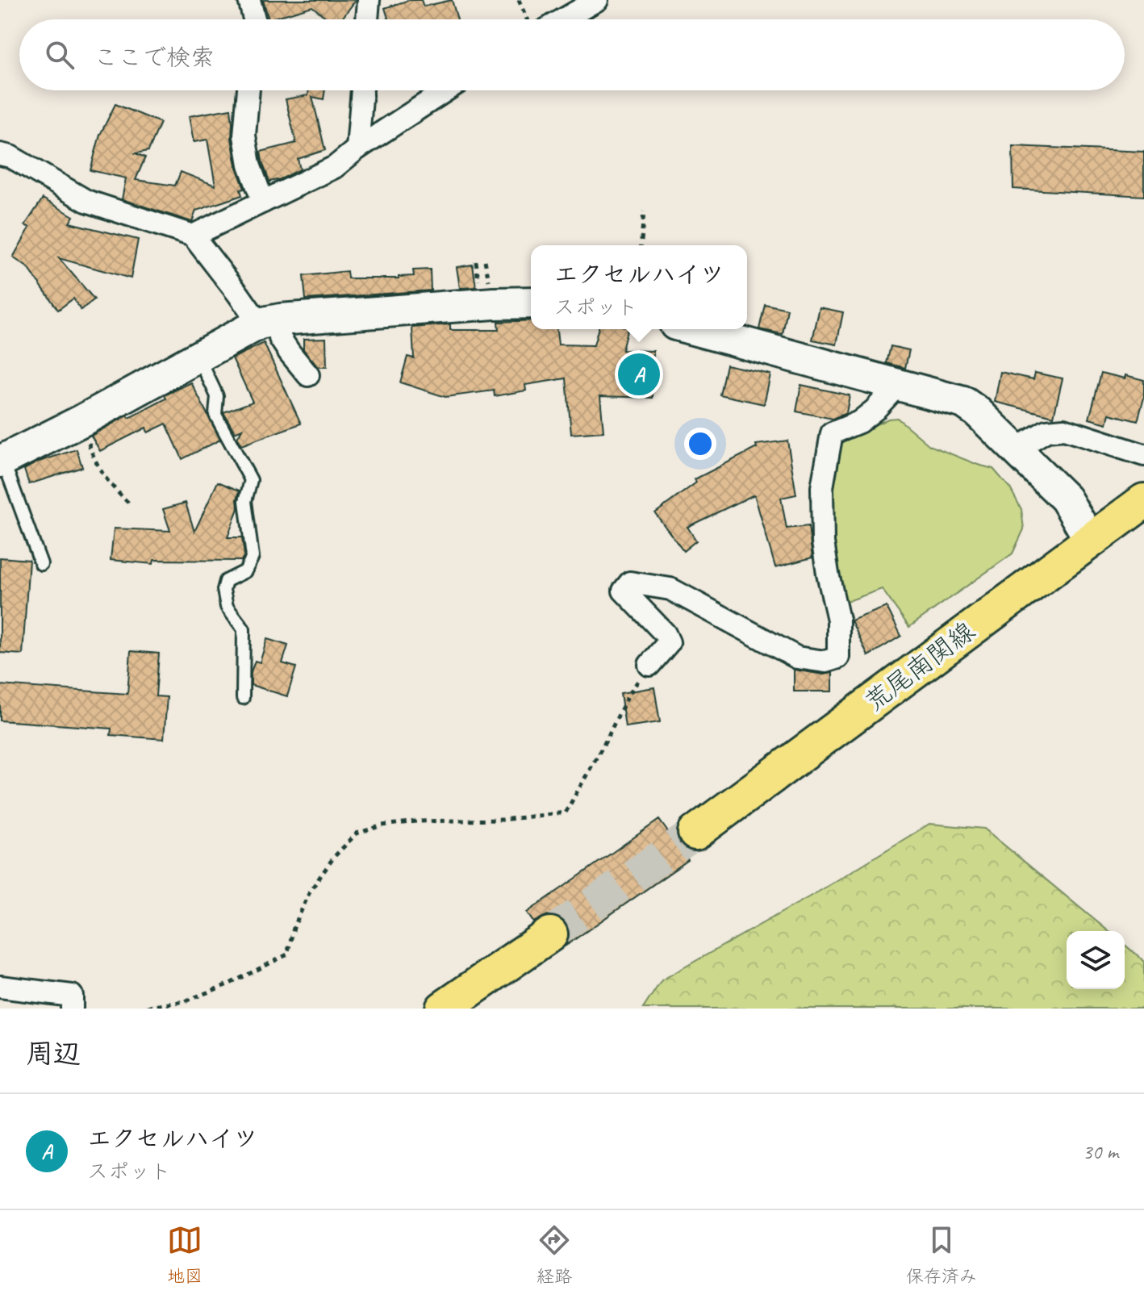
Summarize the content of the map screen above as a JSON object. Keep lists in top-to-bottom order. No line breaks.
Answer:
{"streets":{"main road":["荒尾南関線"]},"page":{"search":"ここで検索","popup":["エクセルハイツ","スポット"],"pins":"A","heading":"周辺","list":[{"mark":"A","name":"エクセルハイツ","note":"スポット","value":"30 m"}],"nav":["地図","経路","保存済み"]}}
